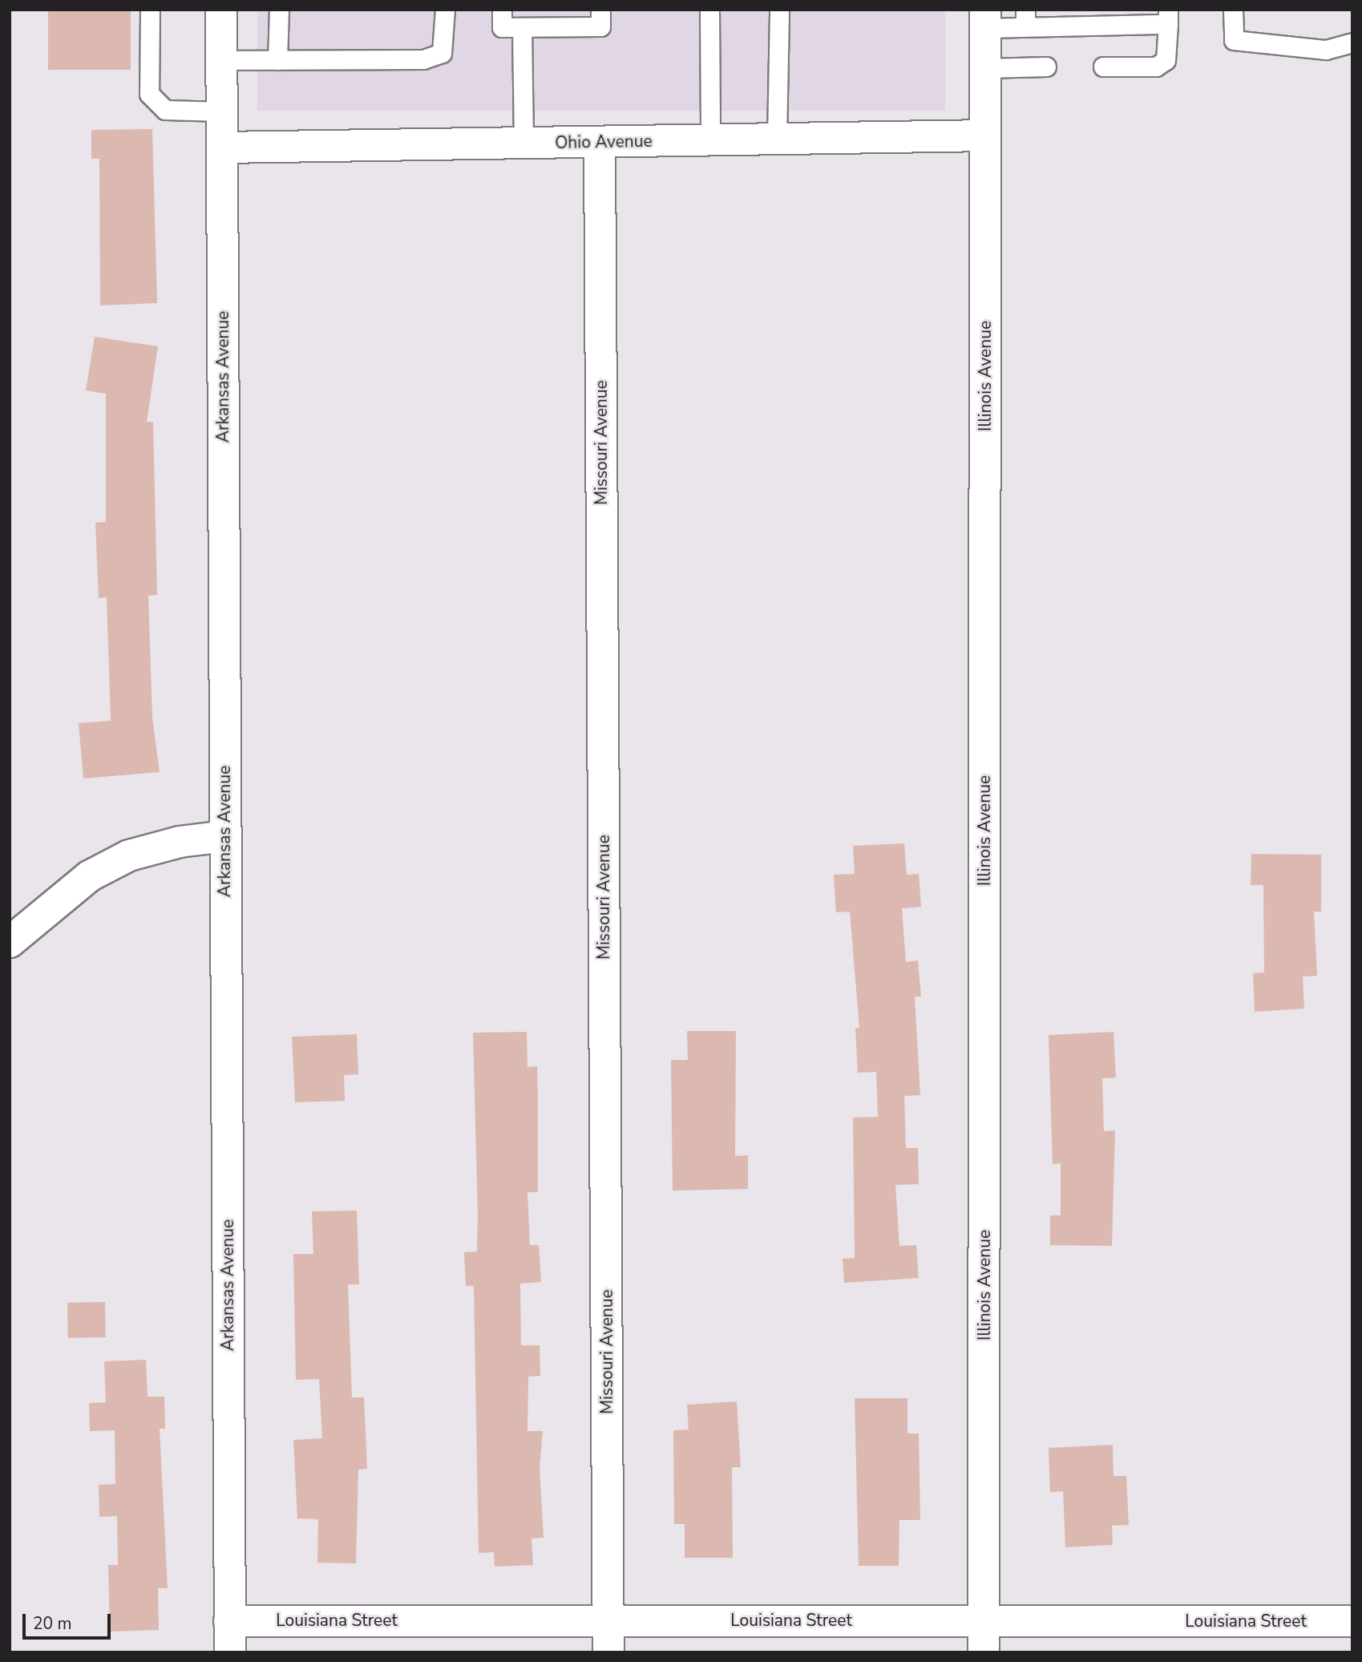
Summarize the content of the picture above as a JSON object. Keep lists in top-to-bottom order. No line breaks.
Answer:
{"streets":{"street":["Ohio Avenue","Illinois Avenue","Arkansas Avenue","Missouri Avenue","Louisiana Street"]},"crossings":[["Ohio Avenue","Illinois Avenue"],["Ohio Avenue","Arkansas Avenue"],["Ohio Avenue","Missouri Avenue"],["Illinois Avenue","Louisiana Street"],["Arkansas Avenue","Louisiana Street"],["Missouri Avenue","Louisiana Street"]],"scale_bar":"20 m"}
